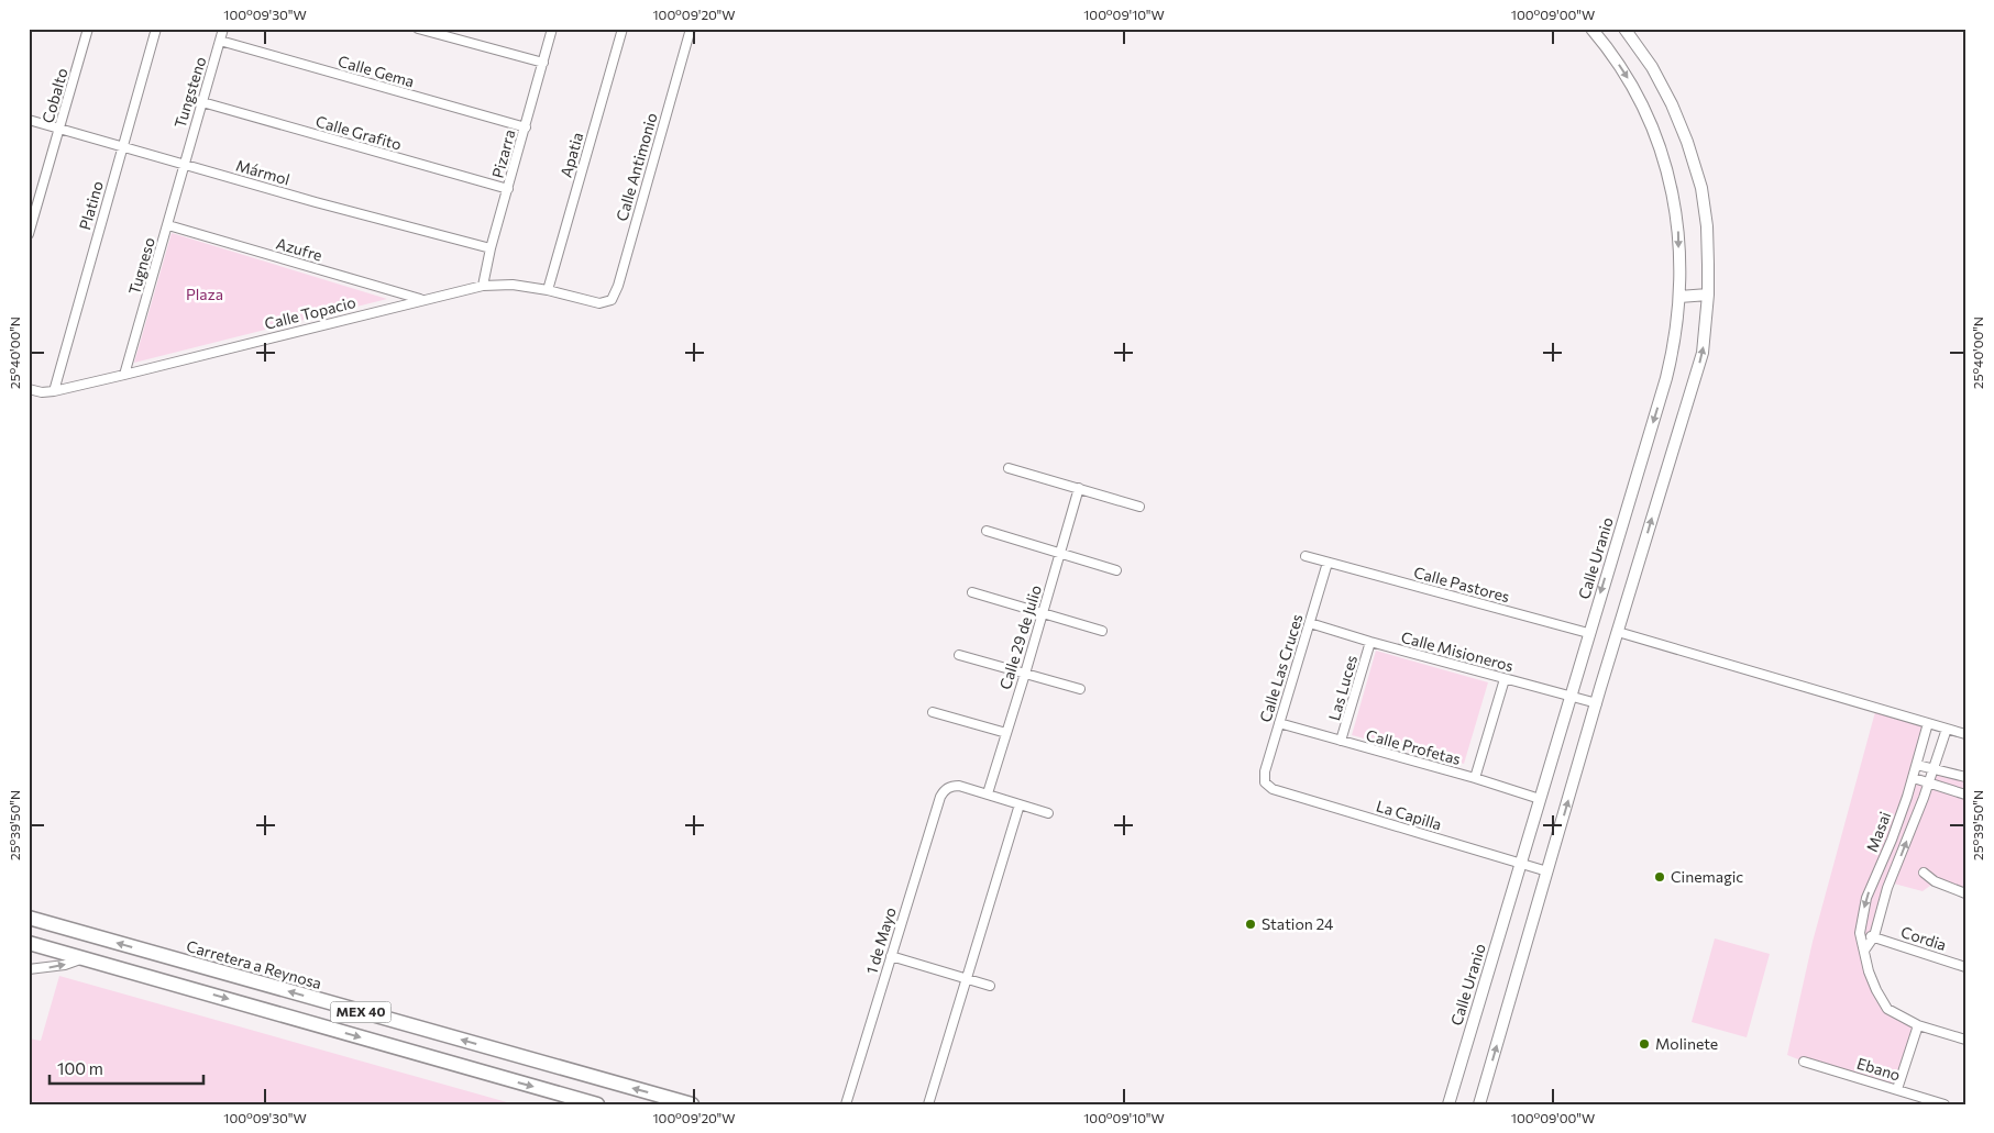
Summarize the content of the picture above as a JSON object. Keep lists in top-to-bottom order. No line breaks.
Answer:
{"streets":{"main road":["Carretera a Reynosa","MEX 40"],"street":["Calle Gema","Tungsteno","Cobalto","Calle Grafito","Pizarra","Apatia","Calle Antimonio","Mármol","Platino","Azufre","Tugneso","Calle Topacio","Calle Uranio","Calle Pastores","Calle 29 de Julio","Calle Misioneros","Calle Las Cruces","Las Luces","Calle Profetas","La Capilla","Masai","Cordia","1 de Mayo","Ebano"]},"crossings":[["Calle Gema","Tungsteno"],["Calle Gema","Pizarra"],["Tungsteno","Calle Grafito"],["Tungsteno","Mármol"],["Tungsteno","Tugneso"],["Cobalto","Mármol"],["Calle Grafito","Pizarra"],["Pizarra","Mármol"],["Pizarra","Calle Topacio"],["Apatia","Calle Topacio"],["Calle Antimonio","Calle Topacio"],["Mármol","Platino"],["Mármol","Tugneso"],["Platino","Calle Topacio"],["Azufre","Tugneso"],["Azufre","Calle Topacio"],["Tugneso","Calle Topacio"],["Calle Uranio","Calle Pastores"],["Calle Uranio","Calle Misioneros"],["Calle Uranio","Calle Profetas"],["Calle Uranio","La Capilla"],["Calle Pastores","Calle Las Cruces"],["Calle 29 de Julio","1 de Mayo"],["Calle Misioneros","Calle Las Cruces"],["Calle Misioneros","Las Luces"],["Calle Las Cruces","Calle Profetas"],["Calle Las Cruces","La Capilla"],["Las Luces","Calle Profetas"],["Masai","Cordia"]],"parks":["Plaza"],"places":["Cinemagic","Station 24","Molinete"],"scale_bar":"100 m","coordinates":["100°09'30\"W","100°09'20\"W","100°09'10\"W","100°09'00\"W","25°40'00\"N","25°39'50\"N"]}
